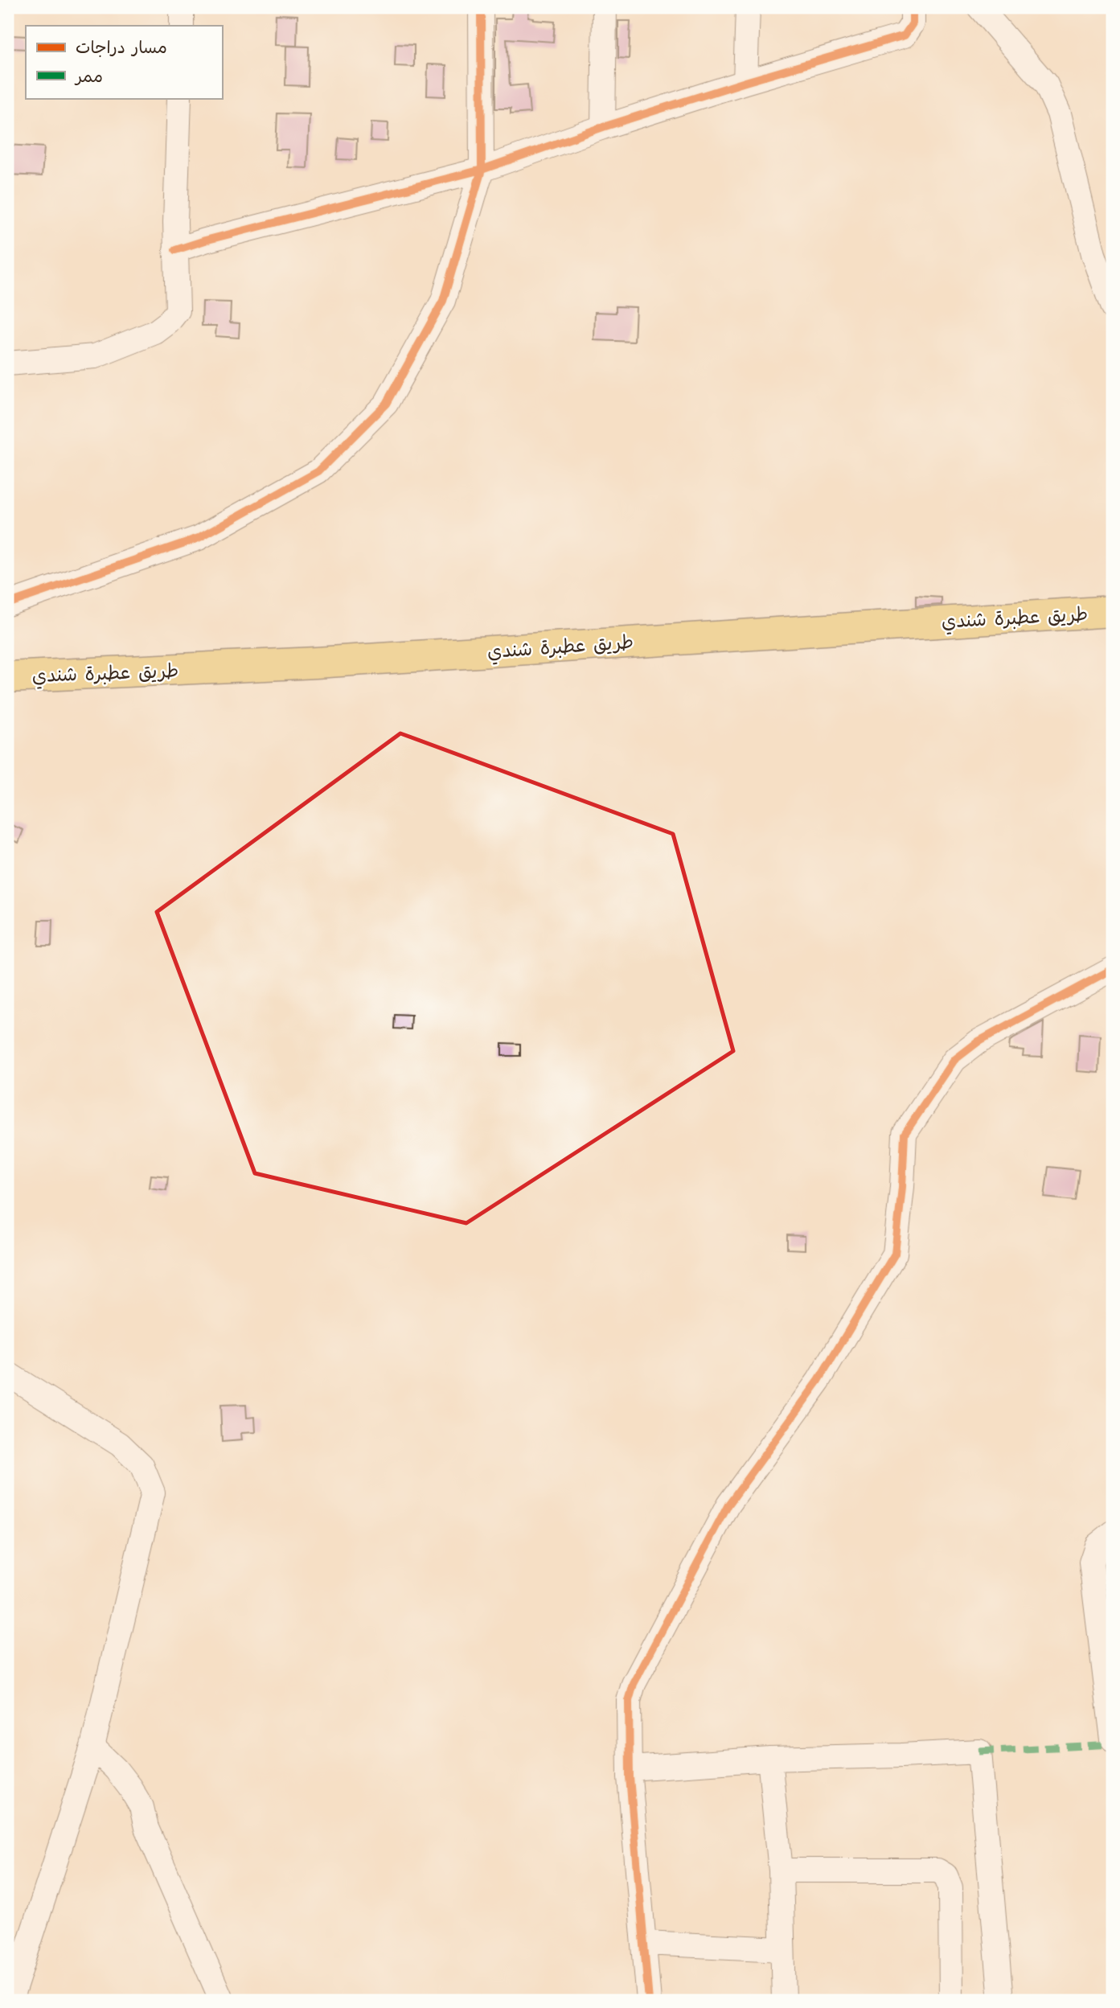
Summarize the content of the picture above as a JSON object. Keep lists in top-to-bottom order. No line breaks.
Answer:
{"streets":{"highway":["طريق عطبرة شندي"]},"legend":["مسار دراجات","ممر"]}
